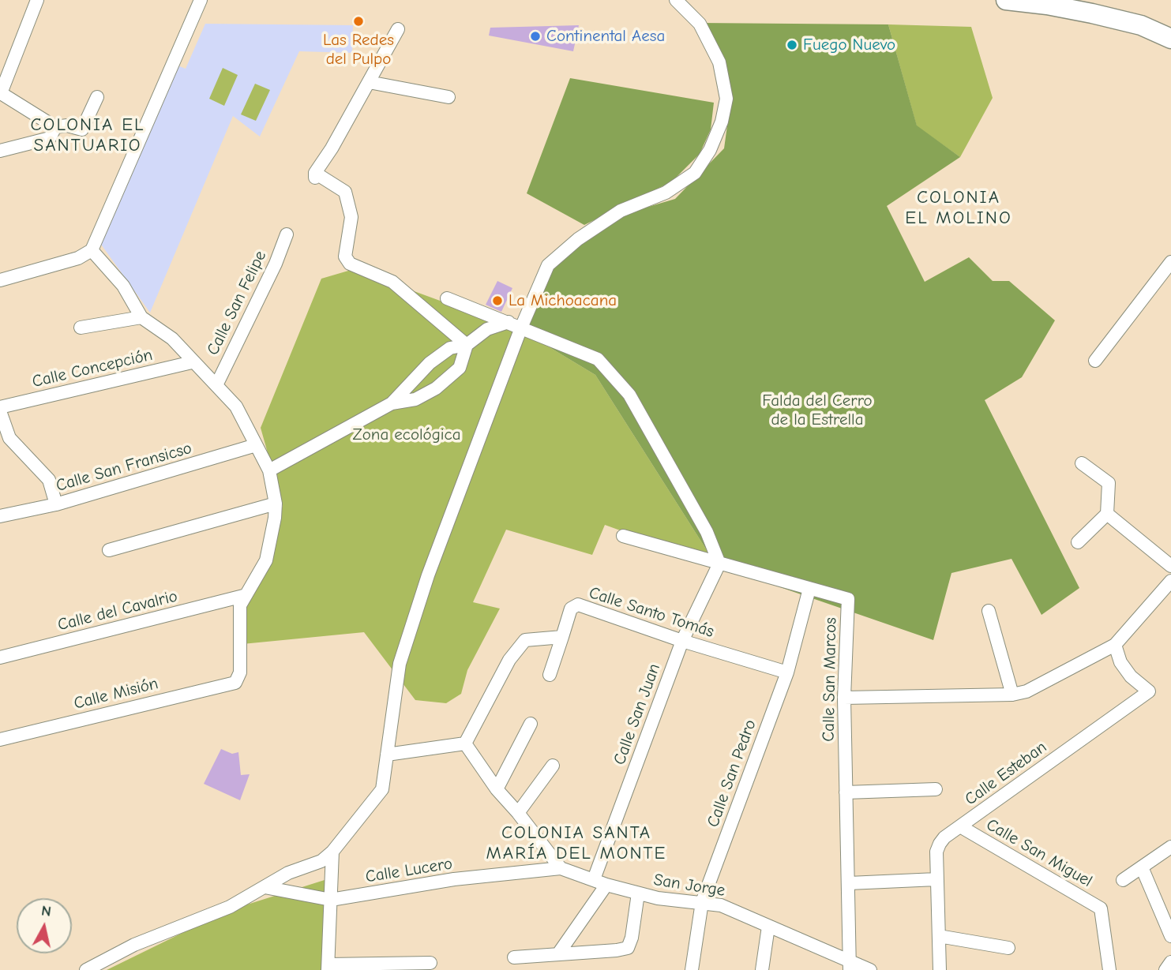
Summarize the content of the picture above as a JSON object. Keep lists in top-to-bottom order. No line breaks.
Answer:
{"streets":{"street":["Calle San Felipe","Calle Concepción","Calle San Fransicso","Calle del Cavalrio","Calle Santo Tomás","Calle San Marcos","Calle Misión","Calle San Juan","Calle San Pedro","Calle Esteban","Calle San Miguel","Calle Lucero","San Jorge"]},"crossings":[["Calle del Cavalrio","Calle Misión"],["Calle Santo Tomás","Calle San Juan"],["Calle Santo Tomás","Calle San Pedro"],["Calle San Marcos","Calle San Juan"],["Calle San Marcos","Calle San Pedro"],["Calle San Marcos","San Jorge"],["Calle San Juan","San Jorge"],["Calle San Pedro","San Jorge"],["Calle Esteban","Calle San Miguel"],["Calle Lucero","San Jorge"]],"districts":["COLONIA EL SANTUARIO","COLONIA EL MOLINO","COLONIA SANTA MARÍA DEL MONTE"],"parks":["Falda del Cerro de la Estrella","Zona ecológica"],"places":["Las Redes del Pulpo","Continental Aesa","Fuego Nuevo","La Michoacana"],"north":"top"}
